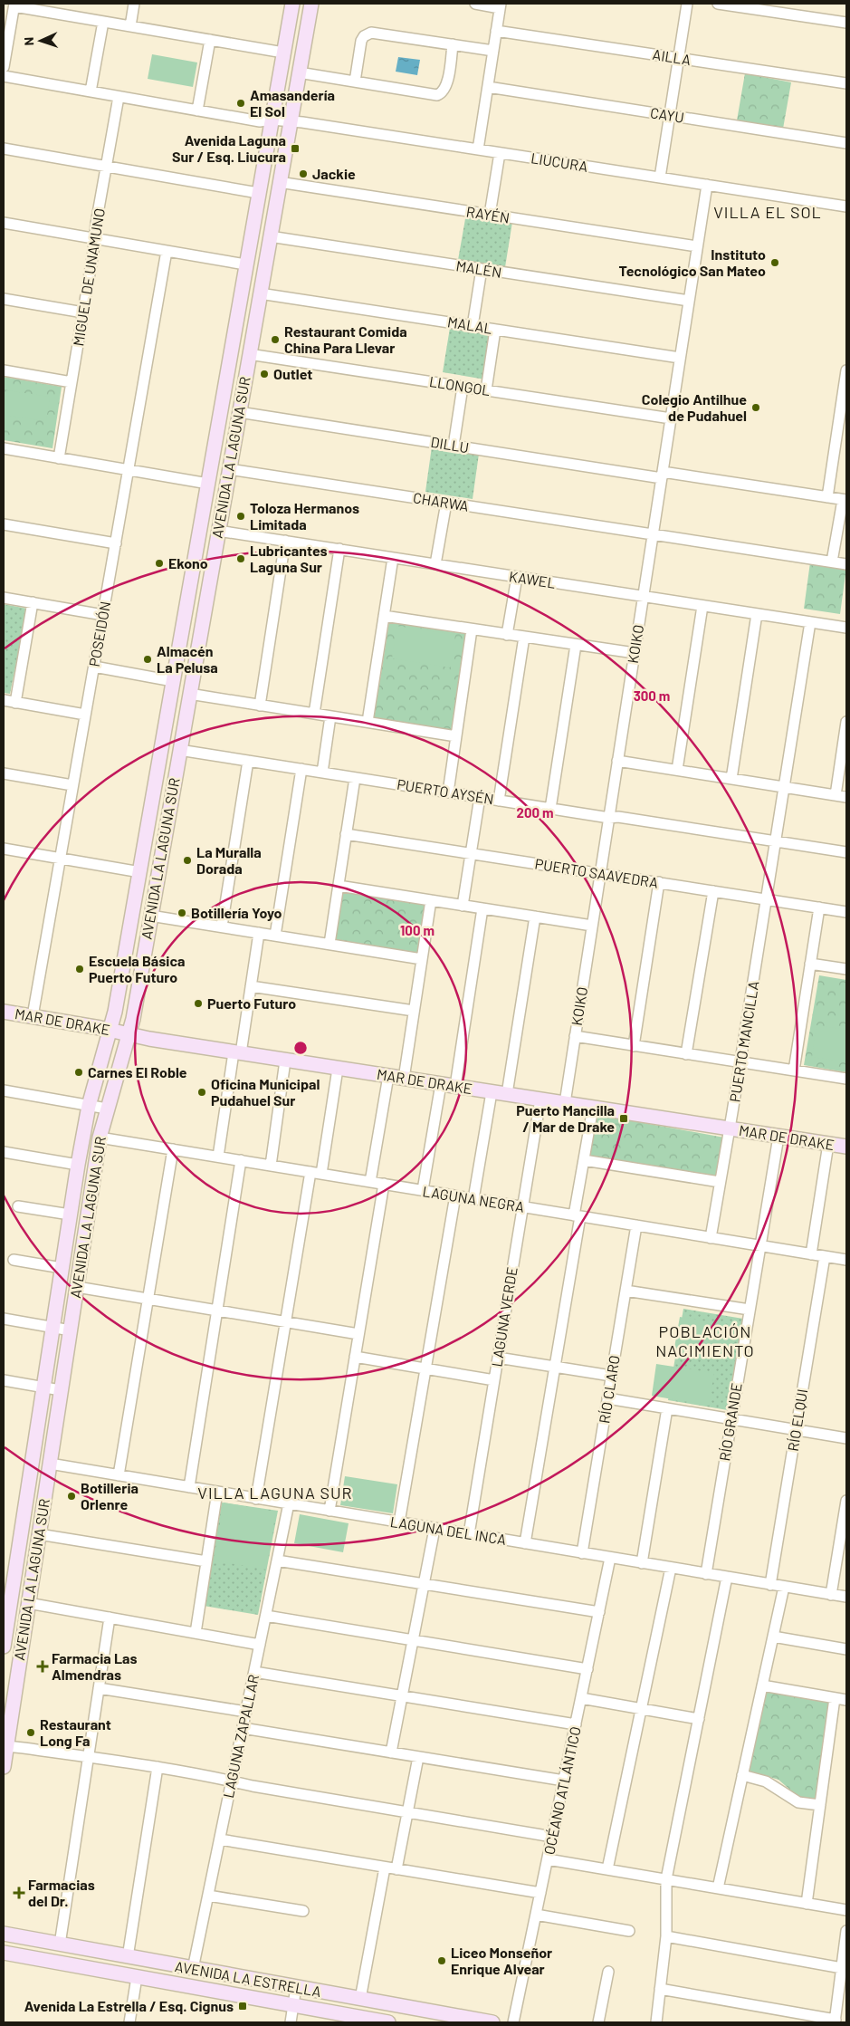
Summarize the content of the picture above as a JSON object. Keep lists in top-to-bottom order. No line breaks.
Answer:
{"streets":{"street":["AILLA","CAYU","LIUCURA","RAYÉN","MALÉN","MIGUEL DE UNAMUNO","MALAL","LLONGOL","DILLU","AVENIDA LA LAGUNA SUR","CHARWA","KAWEL","POSEIDÓN","KOIKO","PUERTO AYSÉN","PUERTO SAAVEDRA","MAR DE DRAKE","PUERTO MANCILLA","LAGUNA NEGRA","LAGUNA VERDE","RÍO CLARO","RÍO ELQUI","RÍO GRANDE","LAGUNA DEL INCA","LAGUNA ZAPALLAR","OCÉANO ATLÁNTICO","AVENIDA LA ESTRELLA"]},"crossings":[["LIUCURA","MIGUEL DE UNAMUNO"],["LIUCURA","AVENIDA LA LAGUNA SUR"],["LIUCURA","KOIKO"],["RAYÉN","AVENIDA LA LAGUNA SUR"],["RAYÉN","KOIKO"],["MALÉN","AVENIDA LA LAGUNA SUR"],["MALÉN","KOIKO"],["MALAL","AVENIDA LA LAGUNA SUR"],["MALAL","KOIKO"],["LLONGOL","AVENIDA LA LAGUNA SUR"],["LLONGOL","KOIKO"],["DILLU","AVENIDA LA LAGUNA SUR"],["DILLU","KOIKO"],["AVENIDA LA LAGUNA SUR","CHARWA"],["AVENIDA LA LAGUNA SUR","KAWEL"],["AVENIDA LA LAGUNA SUR","PUERTO AYSÉN"],["AVENIDA LA LAGUNA SUR","MAR DE DRAKE"],["AVENIDA LA LAGUNA SUR","LAGUNA NEGRA"],["AVENIDA LA LAGUNA SUR","LAGUNA DEL INCA"],["CHARWA","KOIKO"],["KAWEL","KOIKO"],["KAWEL","PUERTO MANCILLA"],["POSEIDÓN","MAR DE DRAKE"],["KOIKO","PUERTO AYSÉN"],["KOIKO","PUERTO SAAVEDRA"],["KOIKO","MAR DE DRAKE"],["PUERTO AYSÉN","PUERTO MANCILLA"],["PUERTO SAAVEDRA","PUERTO MANCILLA"],["MAR DE DRAKE","PUERTO MANCILLA"],["MAR DE DRAKE","LAGUNA VERDE"],["MAR DE DRAKE","RÍO GRANDE"],["PUERTO MANCILLA","LAGUNA NEGRA"],["LAGUNA NEGRA","LAGUNA VERDE"],["LAGUNA NEGRA","RÍO CLARO"],["LAGUNA NEGRA","RÍO ELQUI"],["LAGUNA NEGRA","RÍO GRANDE"],["LAGUNA VERDE","LAGUNA DEL INCA"],["RÍO CLARO","LAGUNA DEL INCA"],["RÍO ELQUI","LAGUNA DEL INCA"],["RÍO GRANDE","LAGUNA DEL INCA"],["LAGUNA DEL INCA","LAGUNA ZAPALLAR"],["LAGUNA DEL INCA","OCÉANO ATLÁNTICO"],["LAGUNA ZAPALLAR","AVENIDA LA ESTRELLA"]],"districts":["VILLA EL SOL","POBLACIÓN NACIMIENTO","VILLA LAGUNA SUR"],"places":{"other":["Amasandería El Sol","Jackie","Instituto Tecnológico San Mateo","Restaurant Comida China Para Llevar","Outlet","Colegio Antilhue de Pudahuel","Toloza Hermanos Limitada","Lubricantes Laguna Sur","Ekono","Almacén La Pelusa","La Muralla Dorada","Botillería Yoyo","Escuela Básica Puerto Futuro","Puerto Futuro","Carnes El Roble","Oficina Municipal Pudahuel Sur","Botilleria Orlenre","Restaurant Long Fa","Liceo Monseñor Enrique Alvear"],"transit":["Avenida Laguna Sur / Esq. Liucura","Puerto Mancilla / Mar de Drake","Avenida La Estrella / Esq. Cignus"],"health":["Farmacia Las Almendras","Farmacias del Dr."]},"north":"left","rings":["300 m","200 m","100 m"]}
